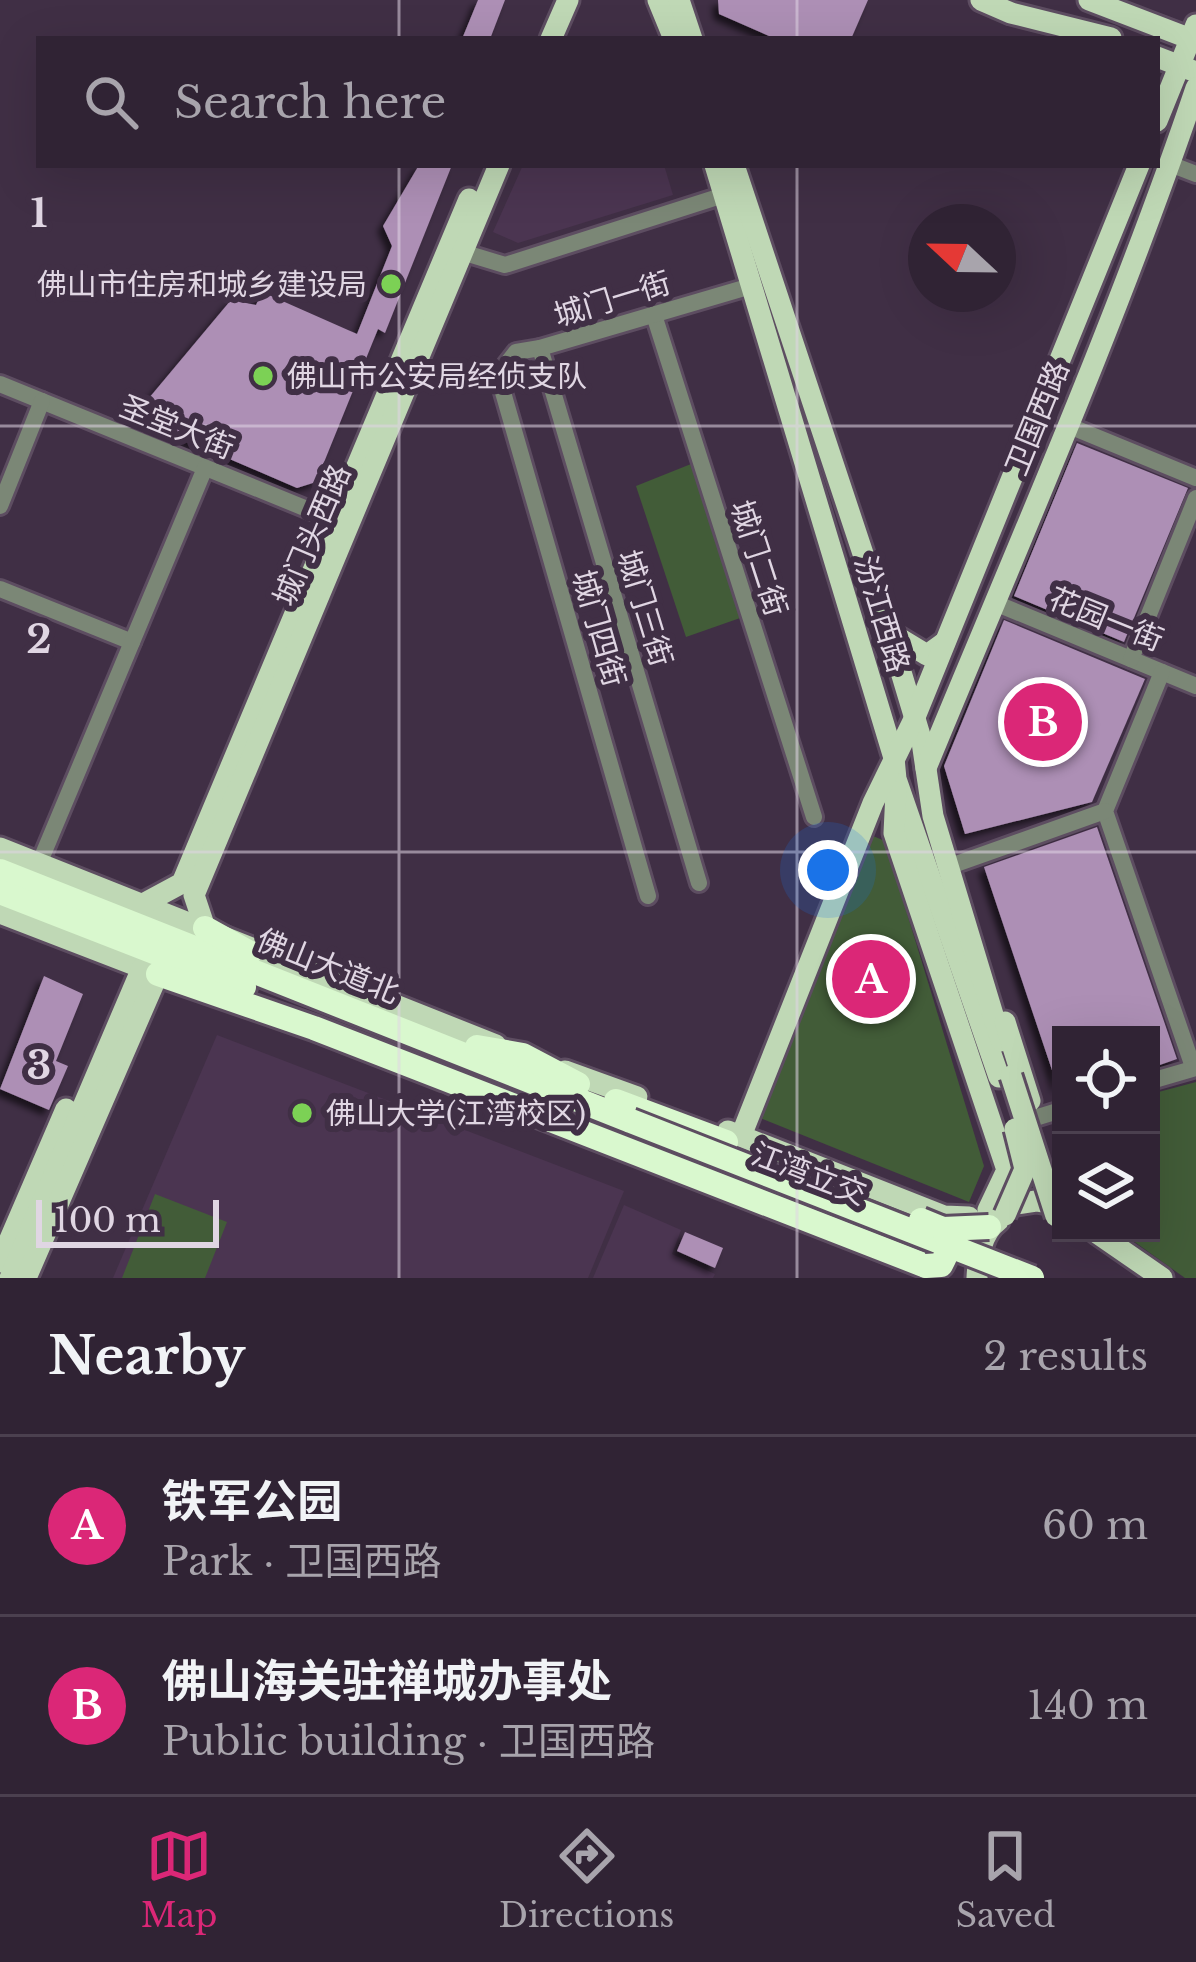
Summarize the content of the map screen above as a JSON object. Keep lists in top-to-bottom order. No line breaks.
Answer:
{"streets":{"highway":["佛山大道北","江湾立交"],"main road":["卫国西路","城门头西路","汾江西路"],"street":["城门一街","圣堂大街","城门二街","城门三街","花园一街","城门四街"]},"crossings":[["城门一街","城门二街"],["城门一街","城门三街"],["城门一街","汾江西路"],["城门一街","城门四街"],["卫国西路","汾江西路"],["卫国西路","花园一街"],["圣堂大街","城门头西路"],["佛山大道北","江湾立交"]],"places":["佛山市住房和城乡建设局","佛山市公安局经侦支队","佛山大学(江湾校区)"],"scale_bar":"100 m","north":"left","page":{"search":"Search here","pins":["B","A"],"scale":"100 m","heading":["Nearby","2 results"],"list":[{"mark":"A","name":"铁军公园","note":"Park · 卫国西路","value":"60 m"},{"mark":"B","name":"佛山海关驻禅城办事处","note":"Public building · 卫国西路","value":"140 m"}],"nav":["Map","Directions","Saved"]},"grid":{"rows":["1","2","3"]}}
